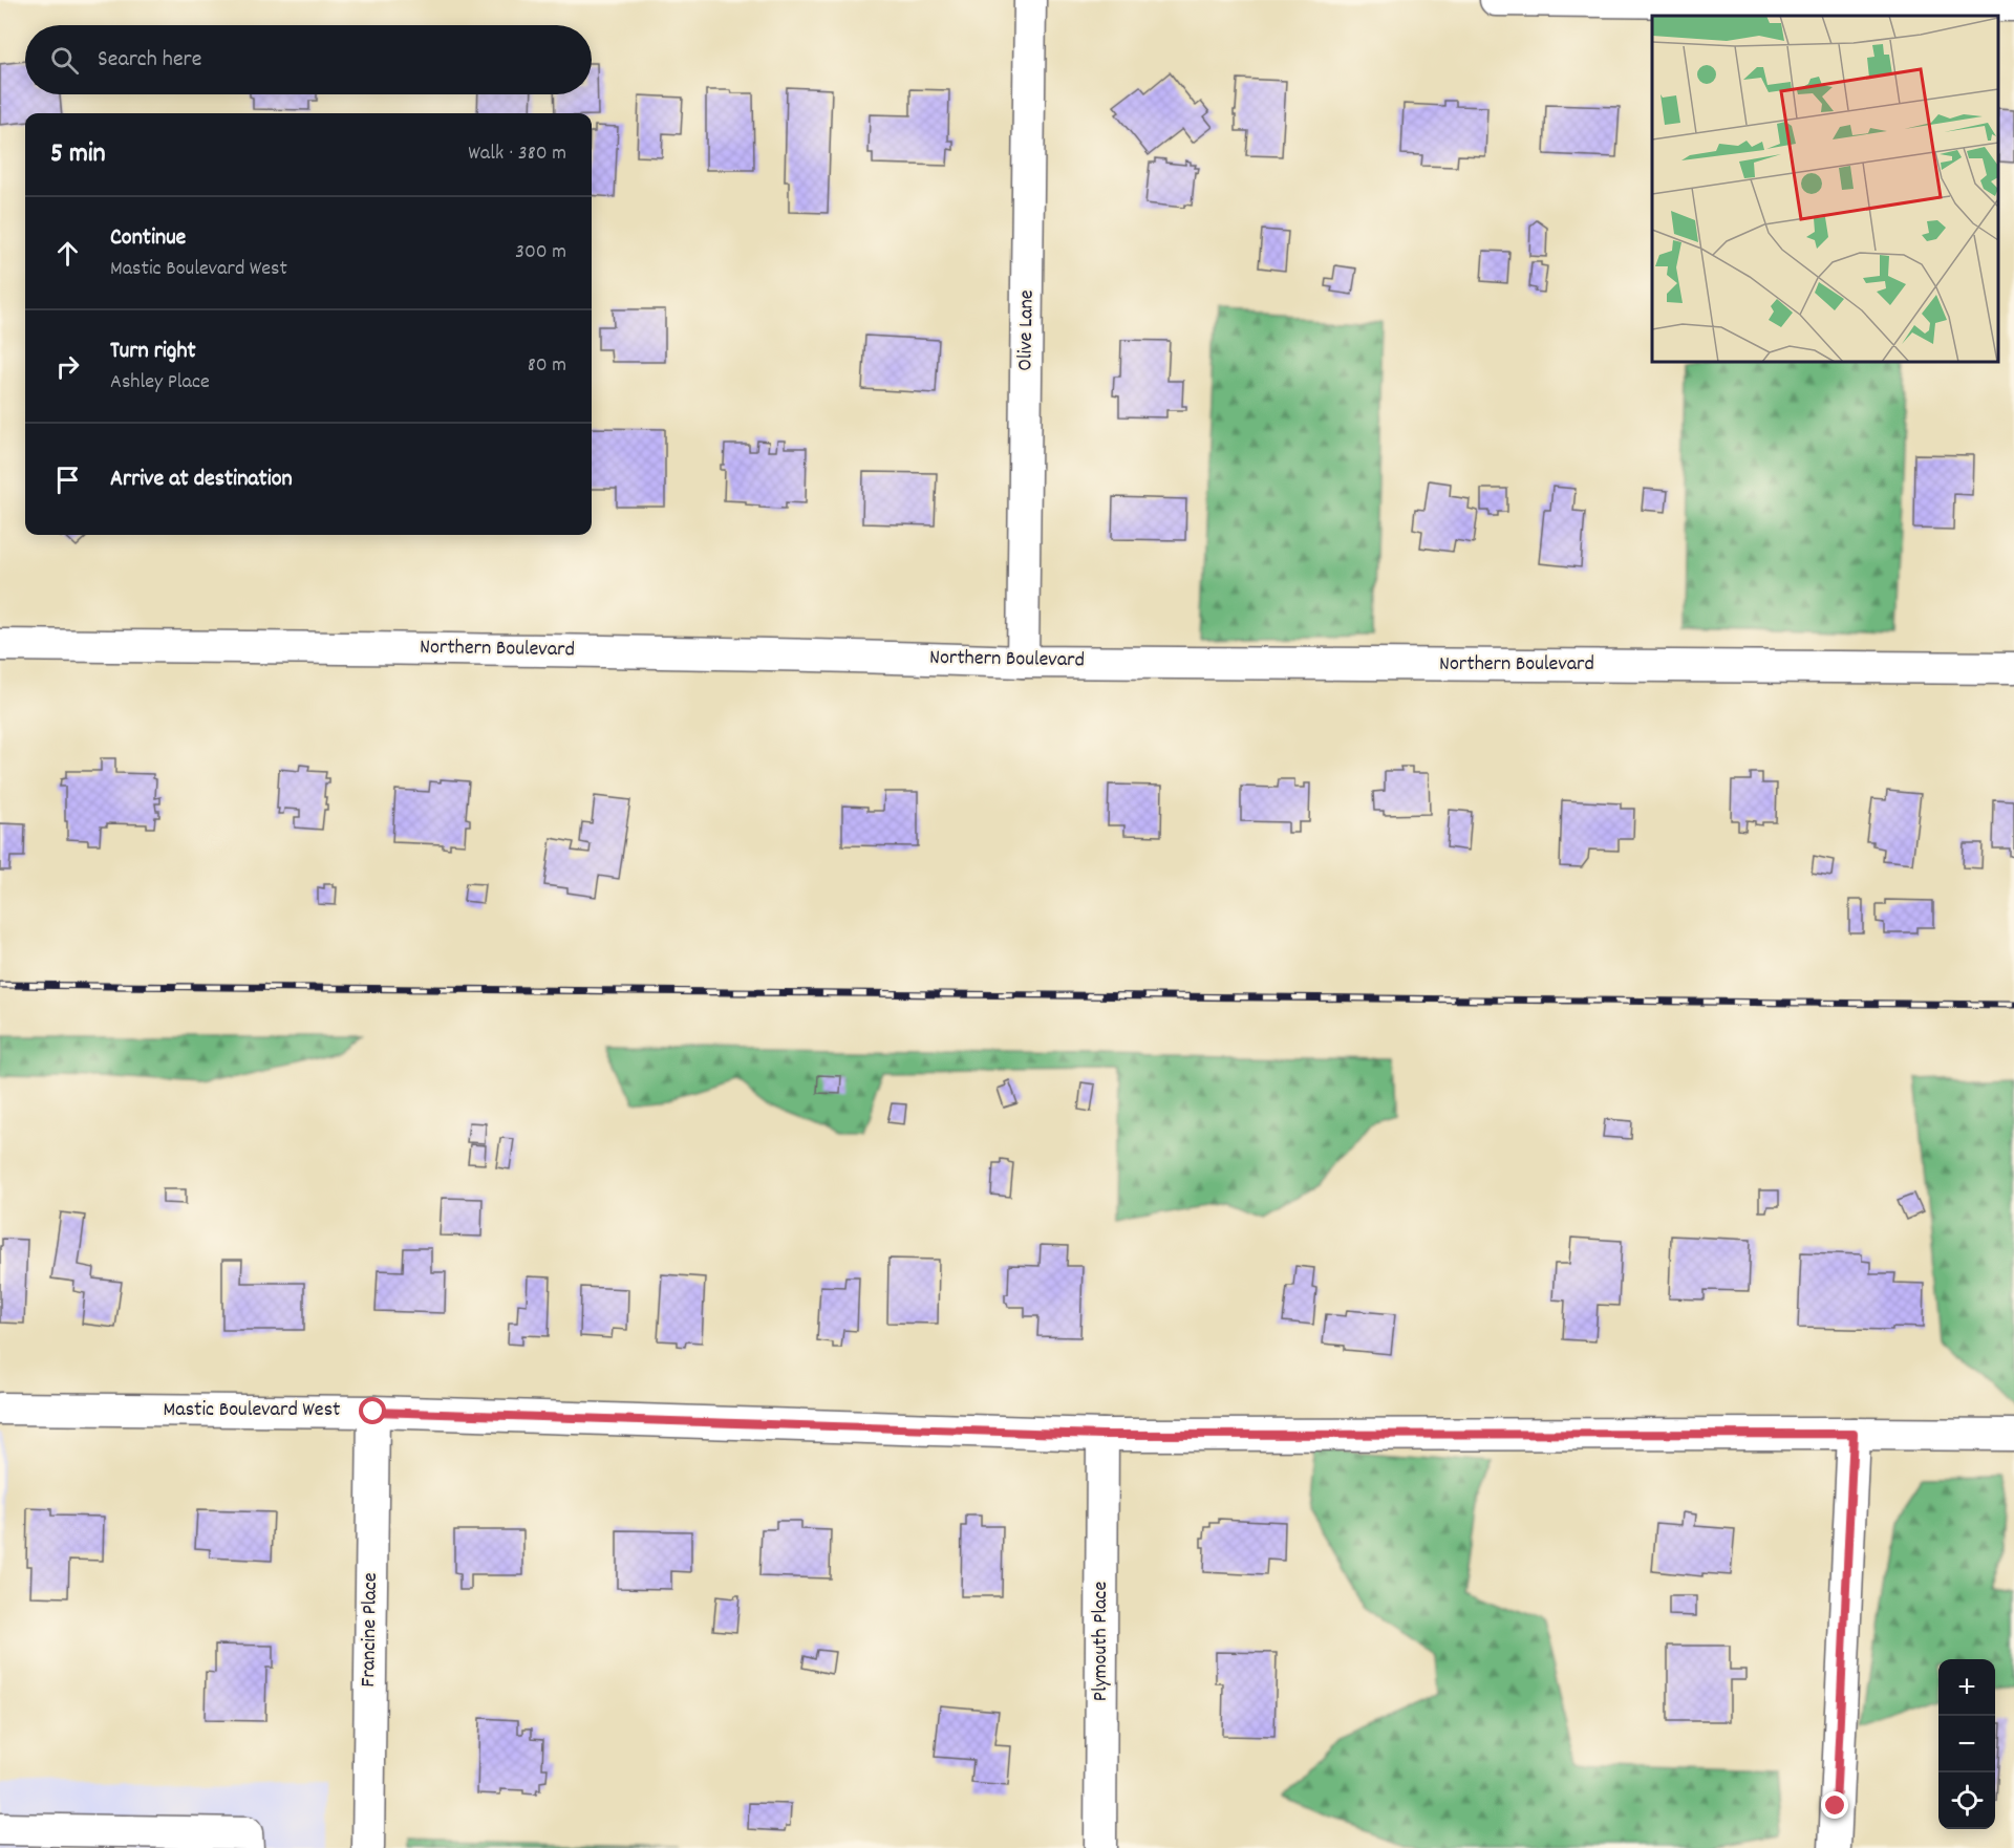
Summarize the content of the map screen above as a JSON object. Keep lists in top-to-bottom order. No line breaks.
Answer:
{"streets":{"street":["Olive Lane","Northern Boulevard","Mastic Boulevard West","Francine Place","Plymouth Place"]},"crossings":[["Olive Lane","Northern Boulevard"],["Mastic Boulevard West","Francine Place"],["Mastic Boulevard West","Plymouth Place"]],"page":{"search":"Search here","heading":["5 min","Walk · 380 m"],"list":[["Continue","Mastic Boulevard West","300 m"],["Turn right","Ashley Place","80 m"],"Arrive at destination"],"map_buttons":["+","−"]}}
